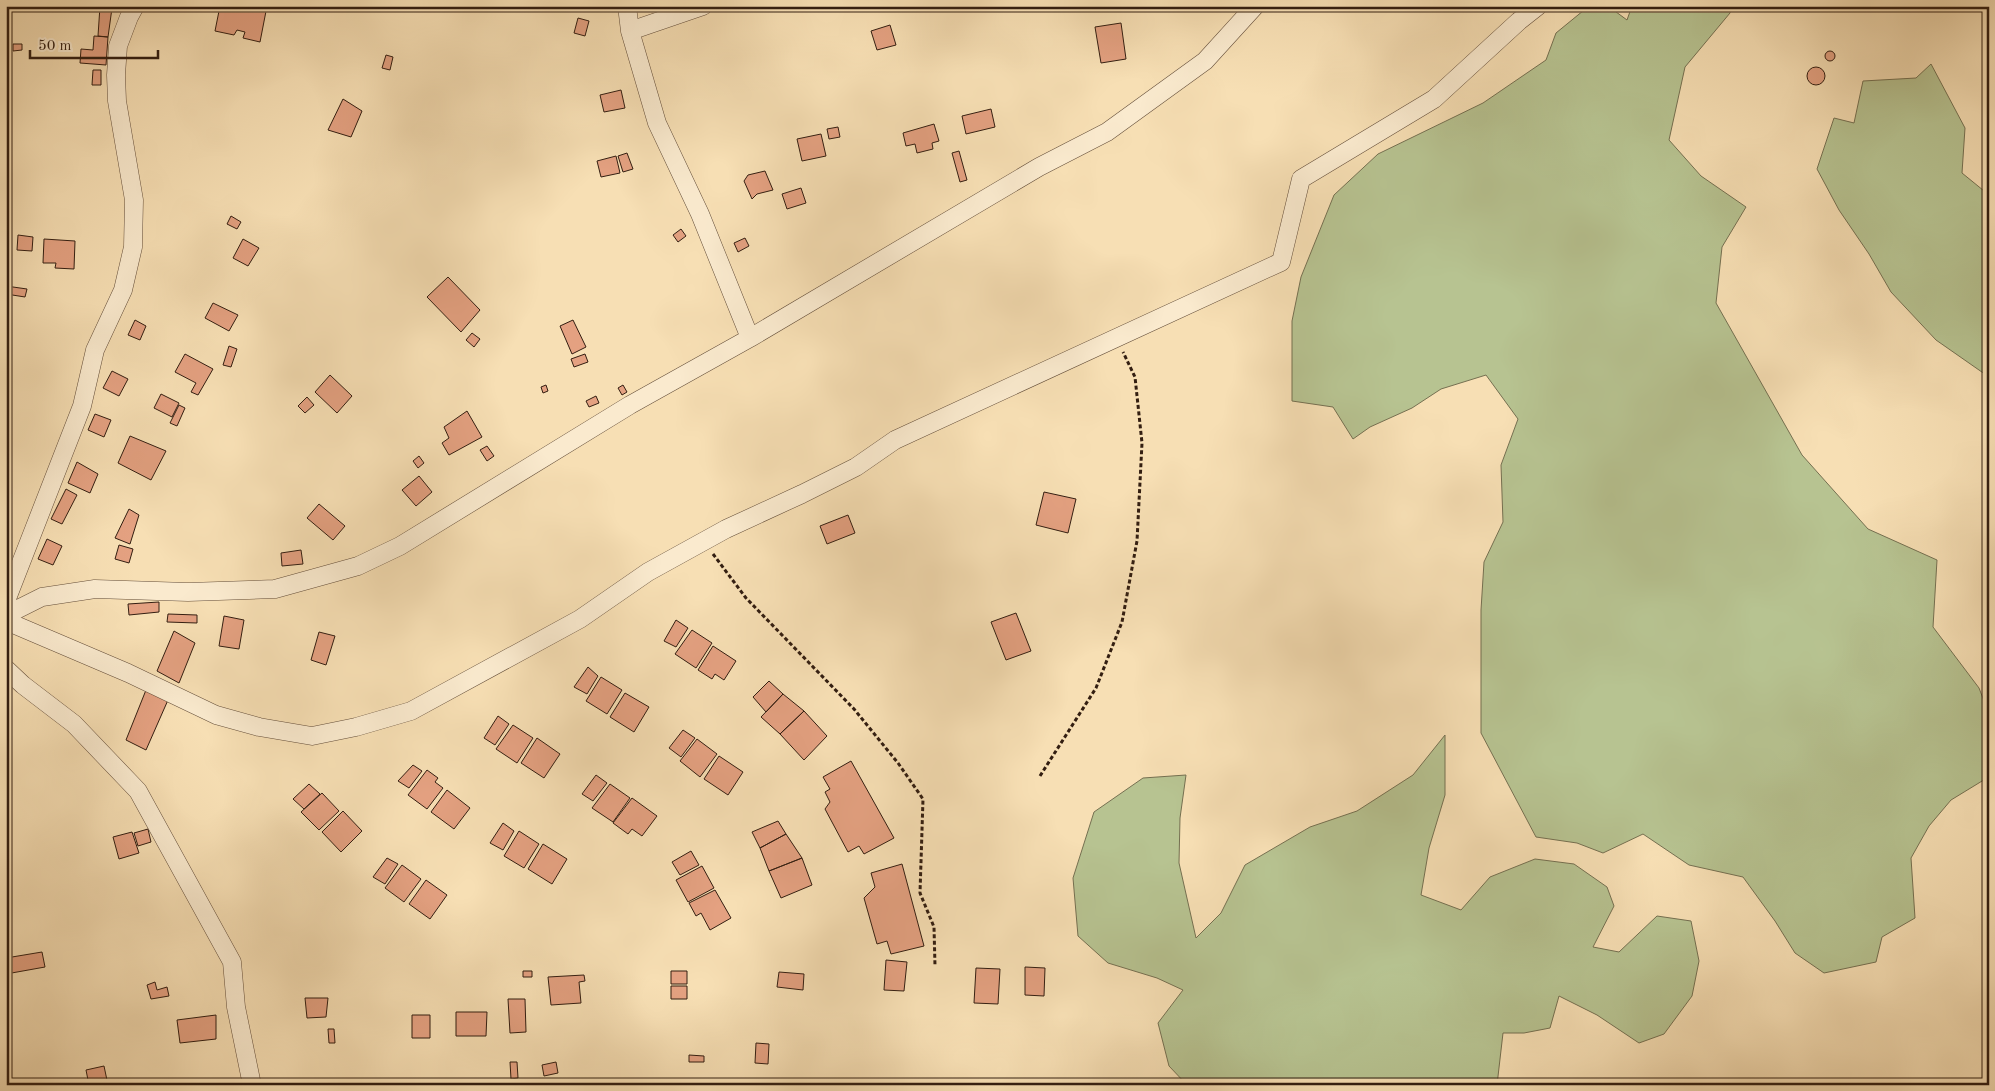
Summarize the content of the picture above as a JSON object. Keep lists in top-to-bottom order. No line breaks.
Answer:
{"scale_bar":"50 m"}
